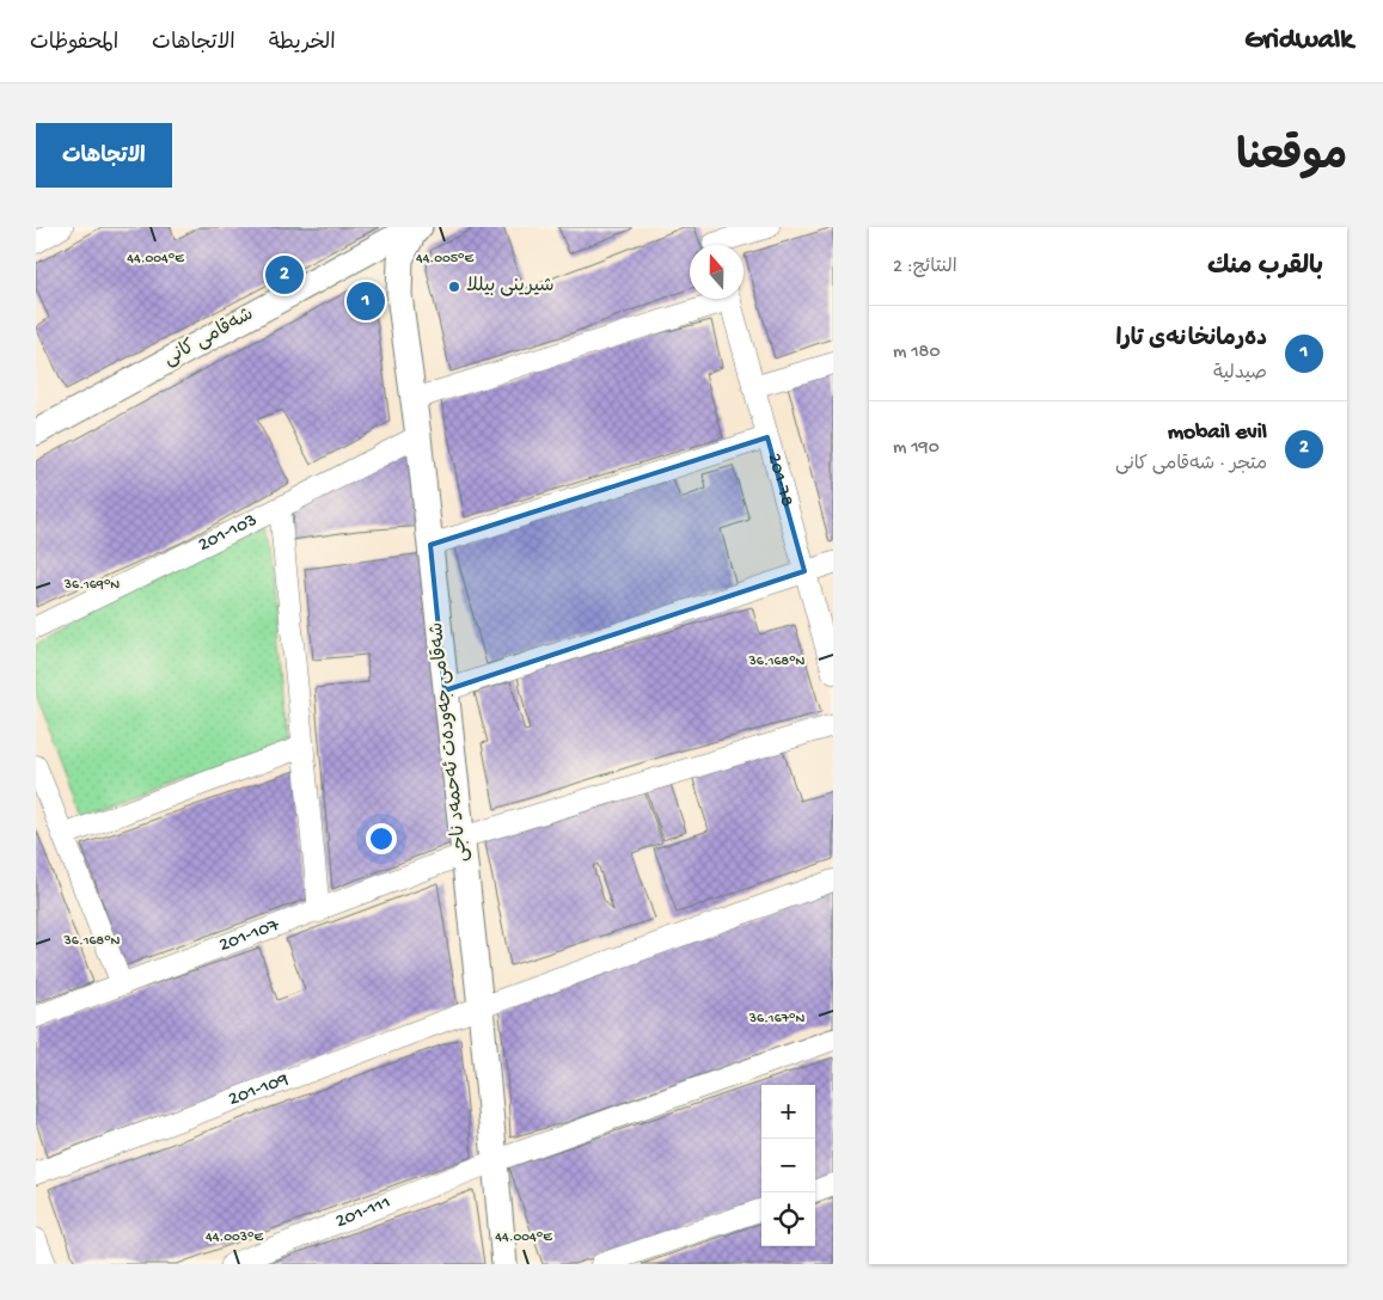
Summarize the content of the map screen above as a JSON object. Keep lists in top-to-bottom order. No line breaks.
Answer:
{"streets":{"street":["شەقامی کانی","201-78","201-103","شەقامی جەودەت ئەحمەد ناجی","201-107","201-109","201-111"]},"crossings":[["201-103","شەقامی جەودەت ئەحمەد ناجی"],["شەقامی جەودەت ئەحمەد ناجی","201-107"],["شەقامی جەودەت ئەحمەد ناجی","201-109"],["شەقامی جەودەت ئەحمەد ناجی","201-111"]],"places":["شيرينی بیللا"],"north":"top","page":{"header":"Gridwalk","nav":["الخريطة","الاتجاهات","المحفوظات"],"title":"موقعنا","buttons":"الاتجاهات","heading":["بالقرب منك","النتائج: 2"],"pins":["2","1"],"list":[{"mark":"1","name":"دەرمانخانەی تارا","note":"صيدلية","value":"180 m"},{"mark":"2","name":"mobail evil","note":"متجر · شەقامی کانی","value":"190 m"}],"map_buttons":["+","−"]},"coordinates":["44.004°E","44.005°E","36.169°N","36.168°N","36.167°N","44.003°E"]}
